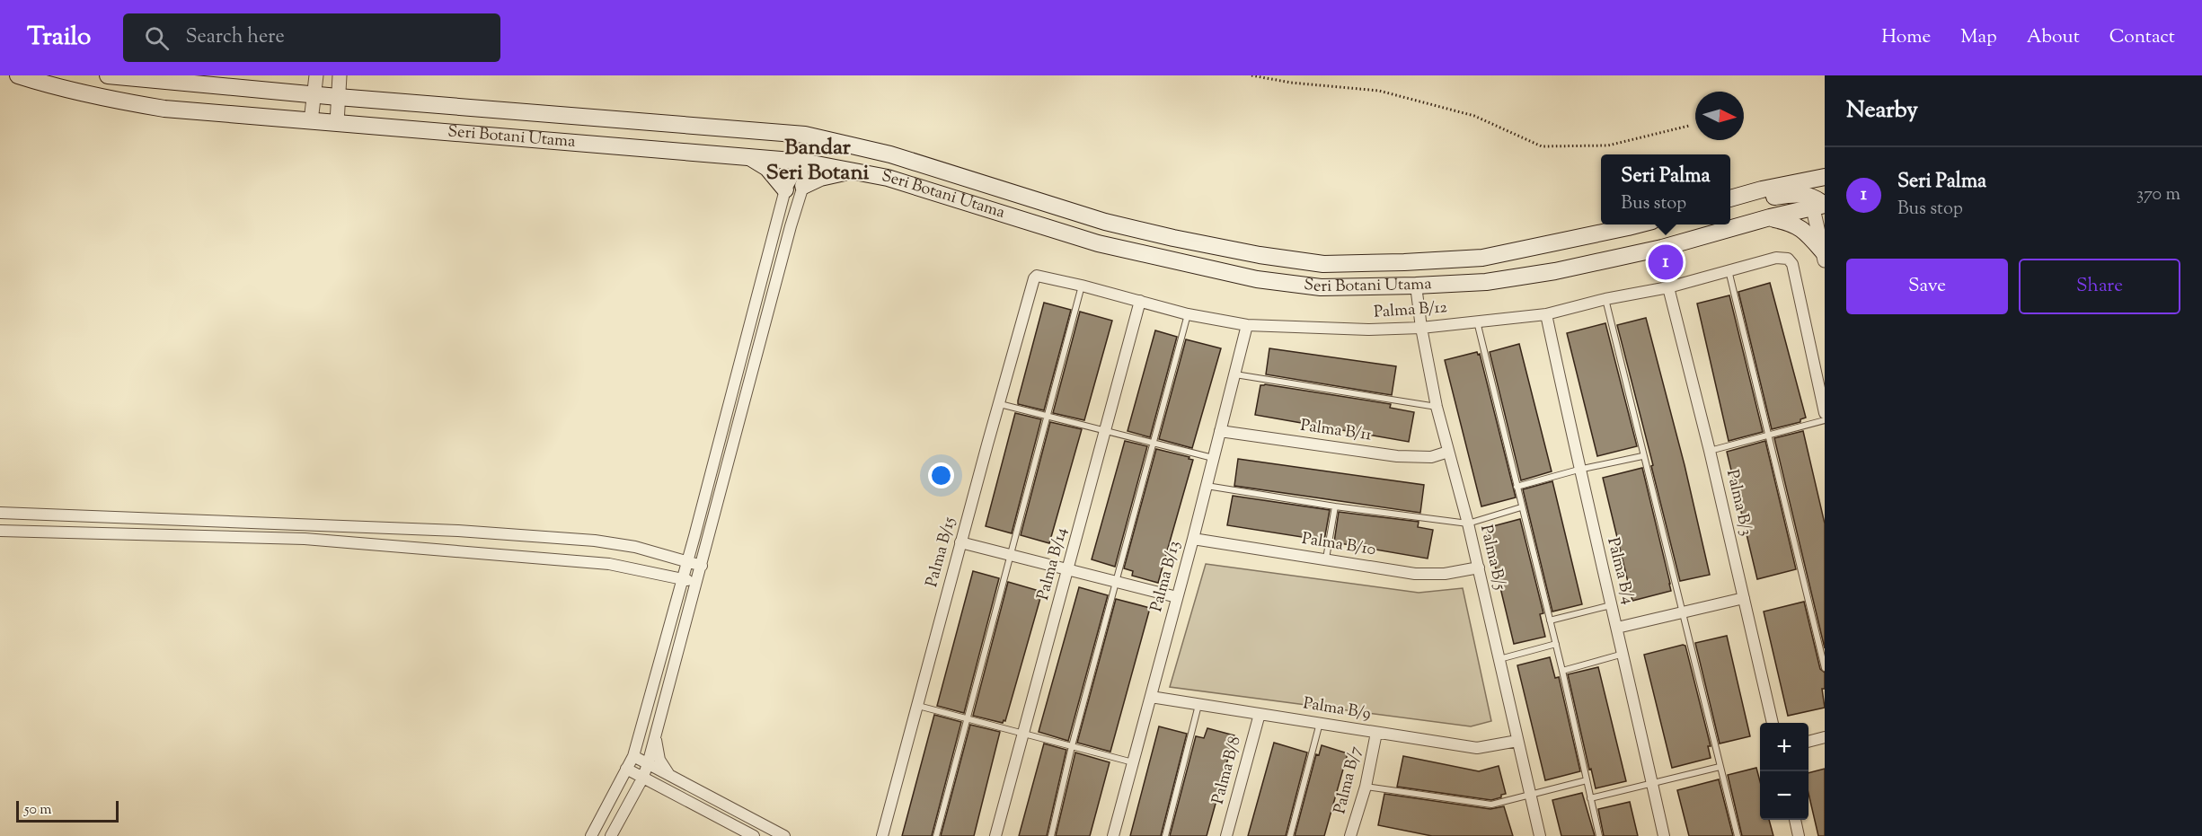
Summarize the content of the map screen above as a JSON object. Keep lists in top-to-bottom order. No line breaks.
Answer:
{"streets":{"main road":["Seri Botani Utama"],"street":["Palma B/12","Palma B/11","Palma B/3","Palma B/10","Palma B/15","Palma B/5","Palma B/14","Palma B/4","Palma B/13","Palma B/9","Palma B/8","Palma B/7"]},"crossings":[["Seri Botani Utama","Palma B/5"],["Palma B/12","Palma B/3"],["Palma B/12","Palma B/15"],["Palma B/12","Palma B/5"],["Palma B/12","Palma B/14"],["Palma B/12","Palma B/4"],["Palma B/12","Palma B/13"],["Palma B/11","Palma B/5"],["Palma B/11","Palma B/13"],["Palma B/10","Palma B/5"],["Palma B/10","Palma B/13"],["Palma B/5","Palma B/9"],["Palma B/13","Palma B/9"],["Palma B/9","Palma B/8"],["Palma B/9","Palma B/7"]],"districts":["Bandar Seri Botani"],"scale_bar":"50 m","north":"right","page":{"header":"Trailo","search":"Search here","nav":["Home","Map","About","Contact"],"heading":"Nearby","list":[{"mark":"1","name":"Seri Palma","note":"Bus stop","value":"370 m"}],"popup":["Seri Palma","Bus stop"],"pins":"1","buttons":["Save","Share"],"map_buttons":["+","−"],"scale":"50 m"}}
